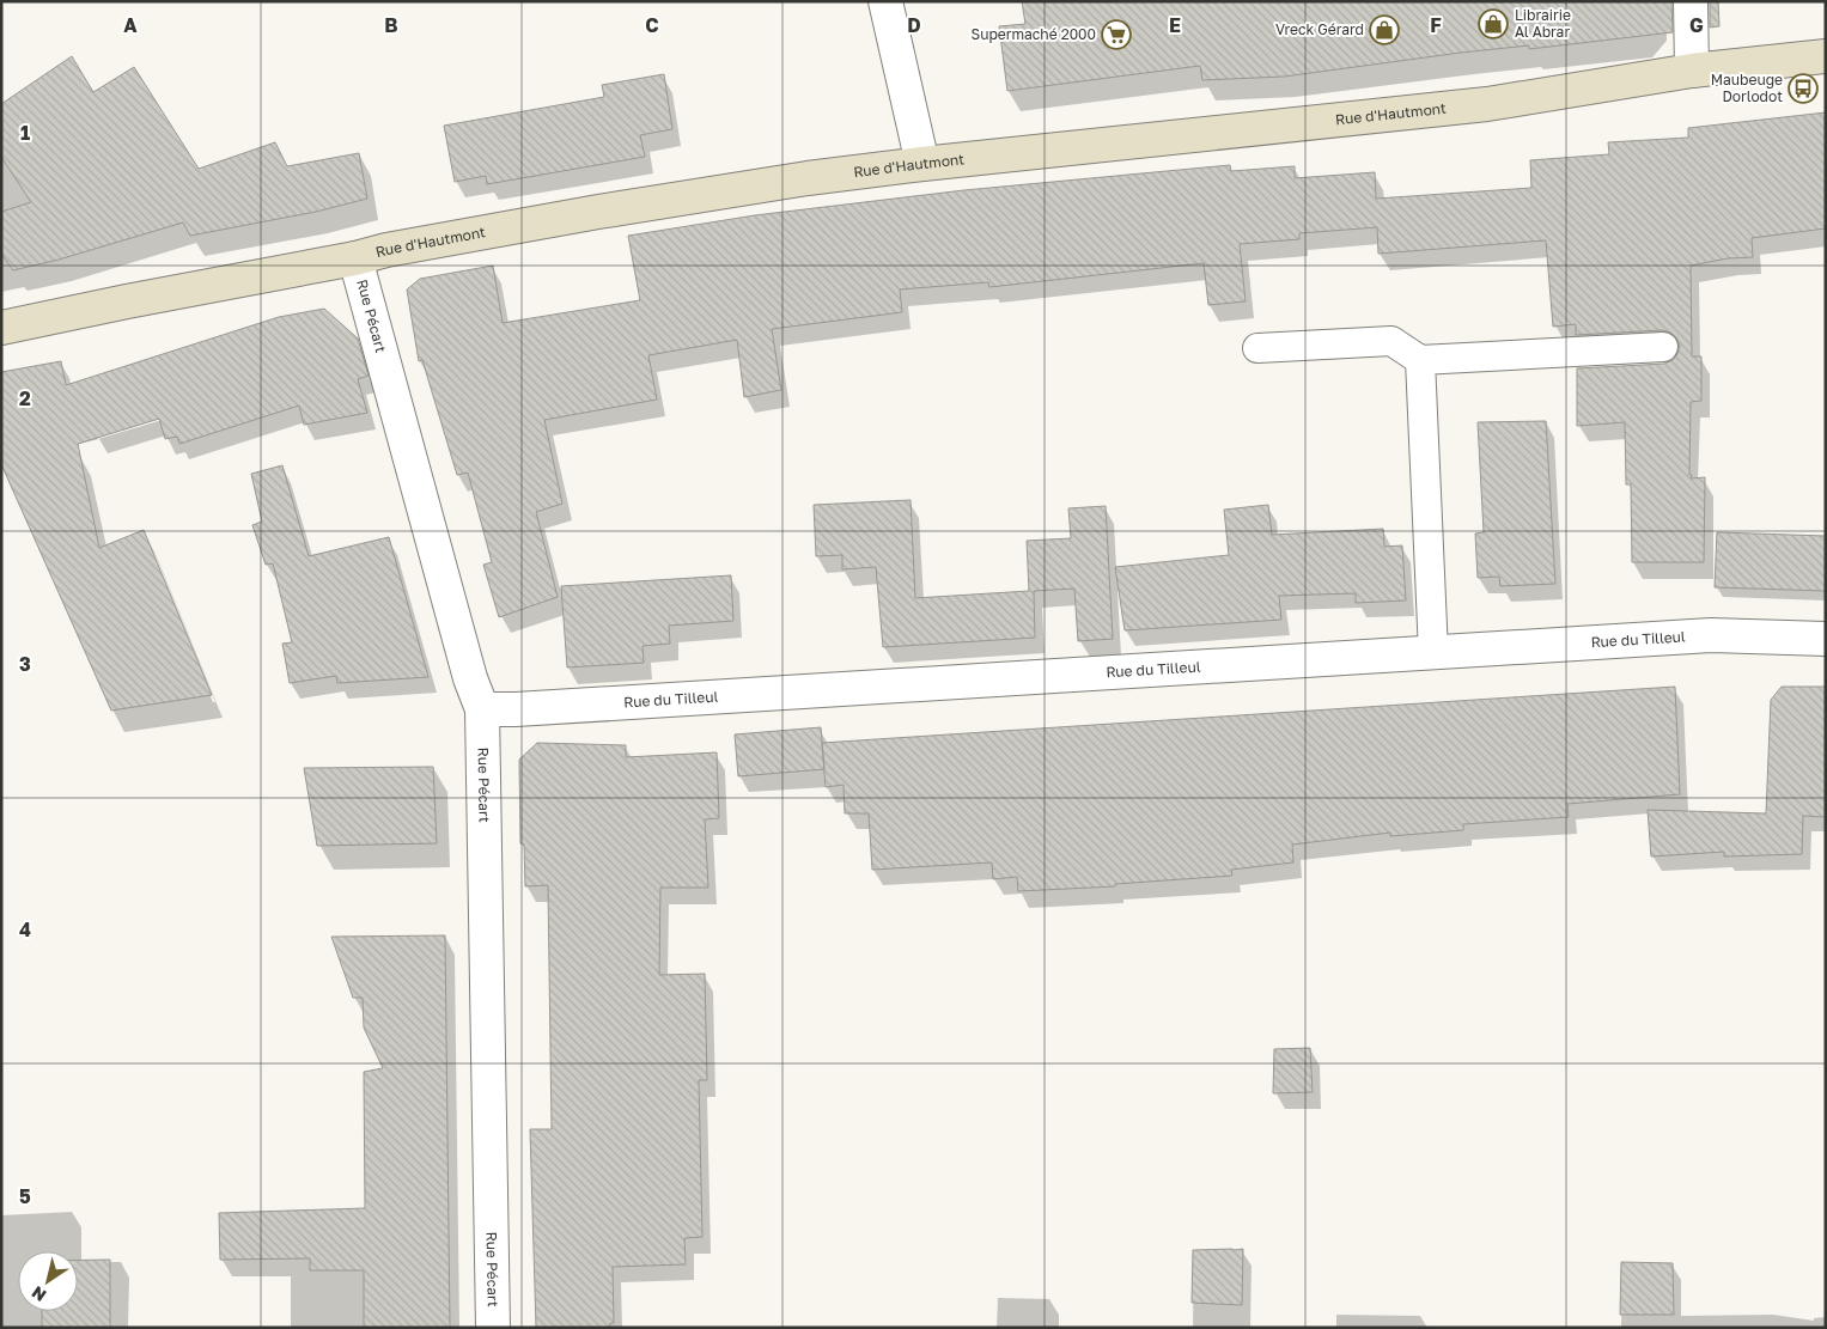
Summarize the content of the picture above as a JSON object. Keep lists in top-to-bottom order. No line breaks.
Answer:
{"streets":{"street":["Rue d'Hautmont","Rue Pécart","Rue du Tilleul"]},"crossings":[["Rue d'Hautmont","Rue Pécart"],["Rue Pécart","Rue du Tilleul"]],"places":{"shop":["Librairie Al Abrar","Vreck Gérard"],"supermarket":["Supermaché 2000"],"bus stop":["Maubeuge Dorlodot"]},"north":"bottom left","grid":{"columns":["A","B","C","D","E","F","G"],"rows":["1","2","3","4","5"]}}
